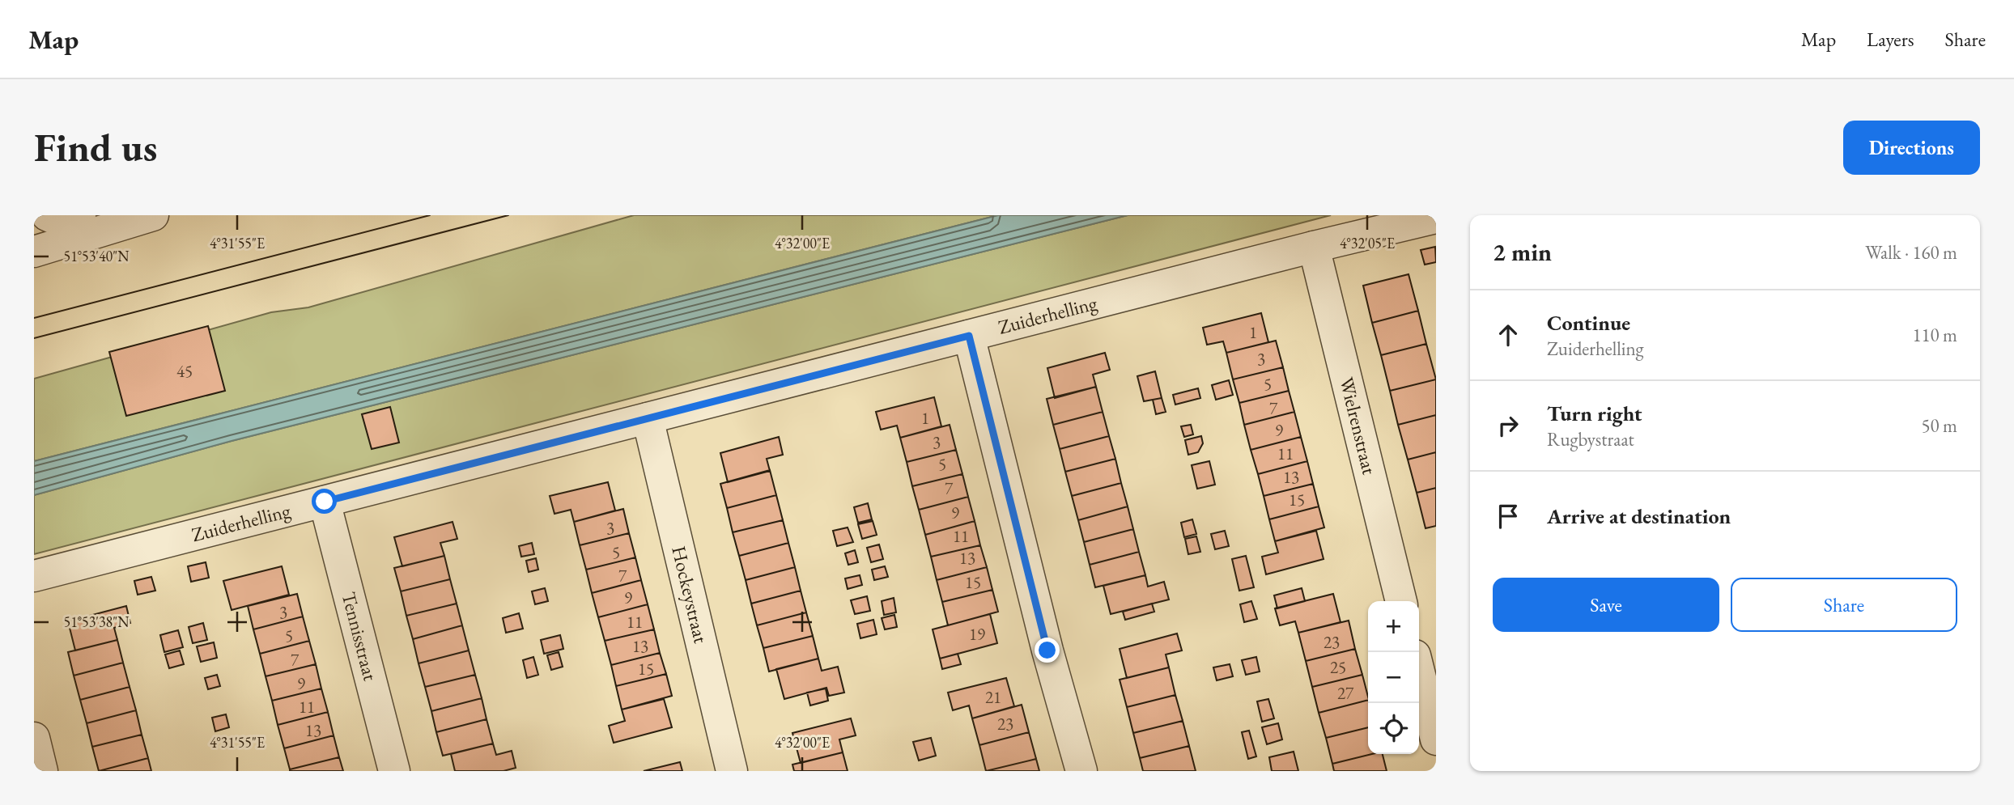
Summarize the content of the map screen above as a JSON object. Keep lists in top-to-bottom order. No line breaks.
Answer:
{"streets":{"street":["Zuiderhelling","Wielrenstraat","Hockeystraat","Tennisstraat"]},"crossings":[["Zuiderhelling","Wielrenstraat"],["Zuiderhelling","Hockeystraat"],["Zuiderhelling","Tennisstraat"]],"house_numbers":["1","3","45","5","7","1","9","3","11","5","13","7","15","9","3","11","5","13","7","15","9","3","11","19","5","23","13","7","25","15","9","27","21","11","23","13"],"page":{"header":"Map","nav":["Map","Layers","Share"],"buttons":["Directions",["Save","Share"]],"title":"Find us","heading":["2 min","Walk · 160 m"],"list":[["Continue","Zuiderhelling","110 m"],["Turn right","Rugbystraat","50 m"],"Arrive at destination"],"map_buttons":["+","−"]},"coordinates":["4°31'55\"E","4°32'00\"E","4°32'05\"E","51°53'40\"N","51°53'38\"N"]}
